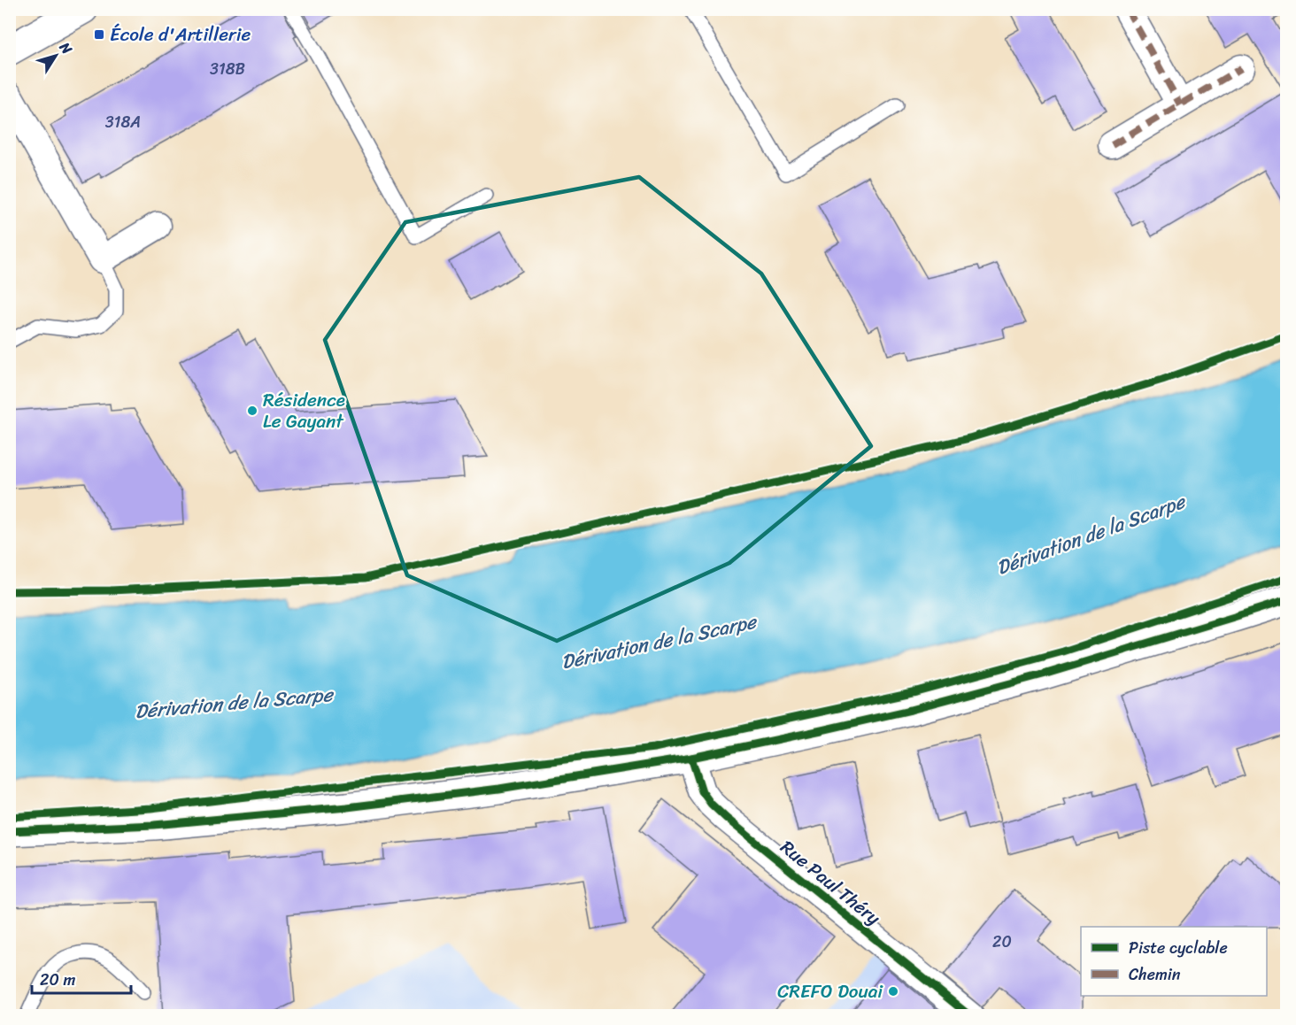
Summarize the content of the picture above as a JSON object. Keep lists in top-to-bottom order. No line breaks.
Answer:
{"streets":{"street":["Rue Paul Théry"]},"water":["Dérivation de la Scarpe"],"places":{"transit":["École d'Artillerie"],"other":["Résidence Le Gayant","CREFO Douai"]},"house_numbers":["318B","318A","20"],"legend":["Piste cyclable","Chemin"],"scale_bar":"20 m","north":"top right"}
